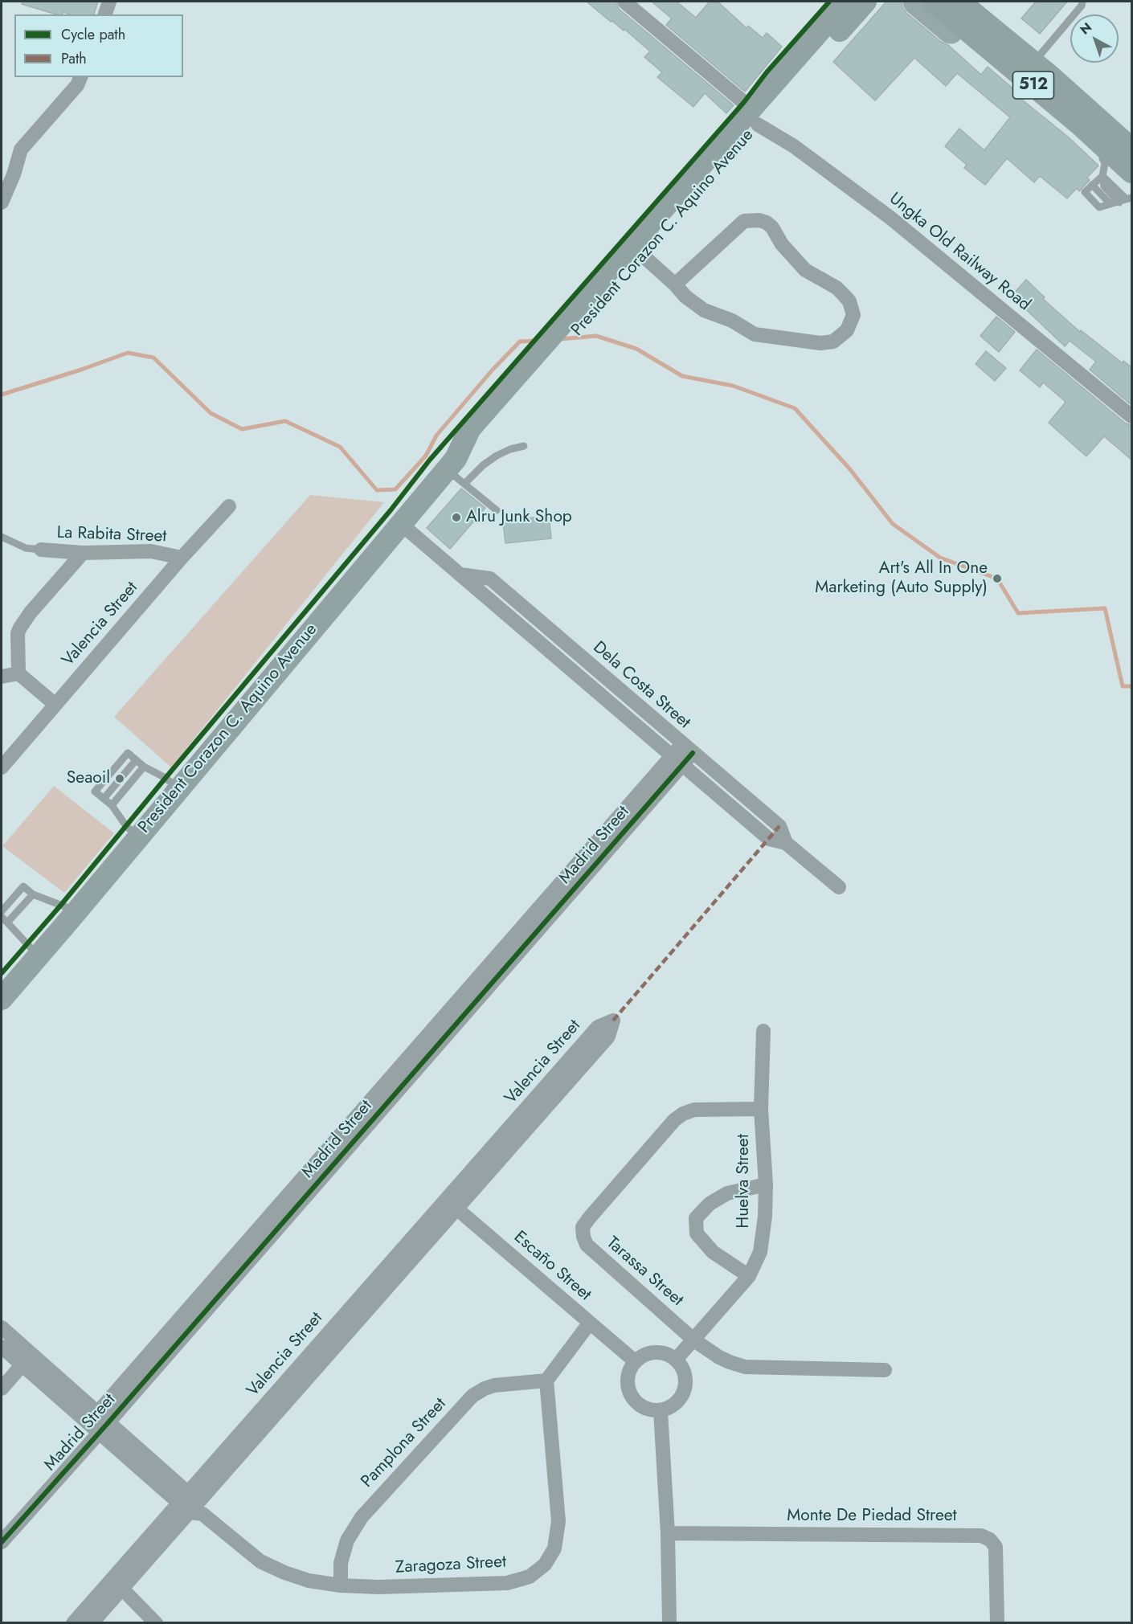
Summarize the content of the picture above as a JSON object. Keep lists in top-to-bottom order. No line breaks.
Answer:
{"streets":{"highway":["512"],"main road":["President Corazon C. Aquino Avenue"],"street":["Ungka Old Railway Road","La Rabita Street","Valencia Street","Dela Costa Street","Madrid Street","Huelva Street","Escaño Street","Tarassa Street","Pamplona Street","Monte De Piedad Street","Zaragoza Street"]},"crossings":[["President Corazon C. Aquino Avenue","Ungka Old Railway Road"],["President Corazon C. Aquino Avenue","Dela Costa Street"],["La Rabita Street","Valencia Street"],["Valencia Street","Escaño Street"],["Valencia Street","Zaragoza Street"],["Dela Costa Street","Madrid Street"],["Madrid Street","Zaragoza Street"],["Huelva Street","Escaño Street"],["Huelva Street","Tarassa Street"],["Pamplona Street","Zaragoza Street"]],"places":["Alru Junk Shop","Art's All In One Marketing (Auto Supply)","Seaoil"],"legend":["Cycle path","Path"],"north":"top left"}
